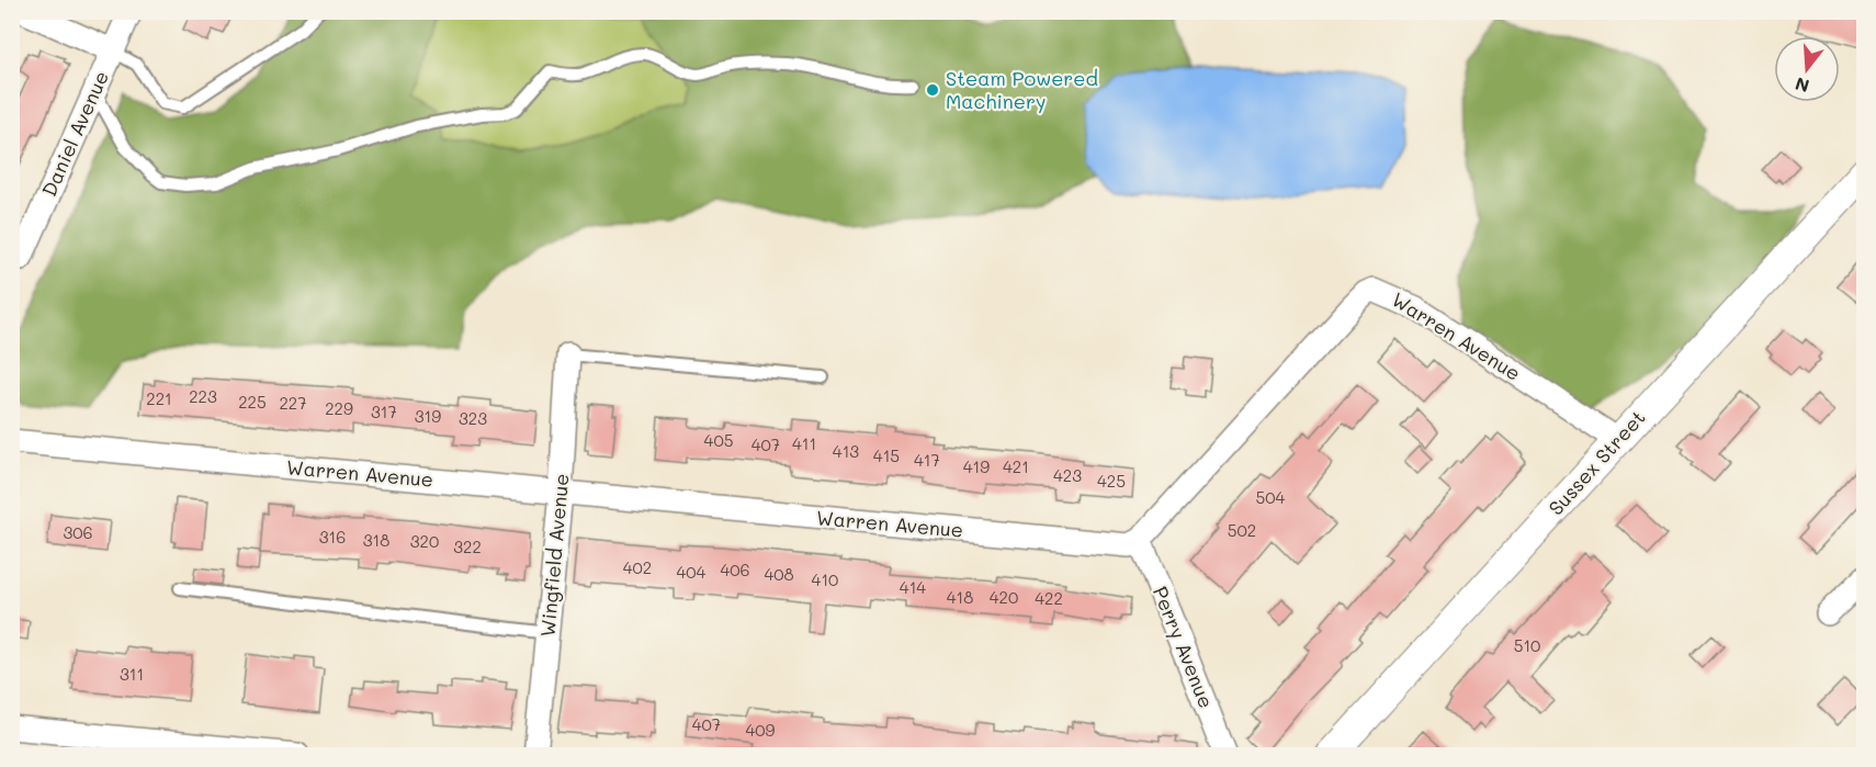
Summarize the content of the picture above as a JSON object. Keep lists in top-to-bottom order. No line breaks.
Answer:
{"streets":{"street":["Daniel Avenue","Warren Avenue","Sussex Street","Wingfield Avenue","Perry Avenue"]},"crossings":[["Warren Avenue","Sussex Street"],["Warren Avenue","Wingfield Avenue"],["Warren Avenue","Perry Avenue"]],"places":["Steam Powered Machinery"],"house_numbers":["223","221","225","227","229","317","319","323","405","411","407","413","415","417","419","421","423","425","504","502","306","316","318","320","322","402","406","404","408","410","414","418","420","422","510","311","407","409"],"north":"bottom"}
